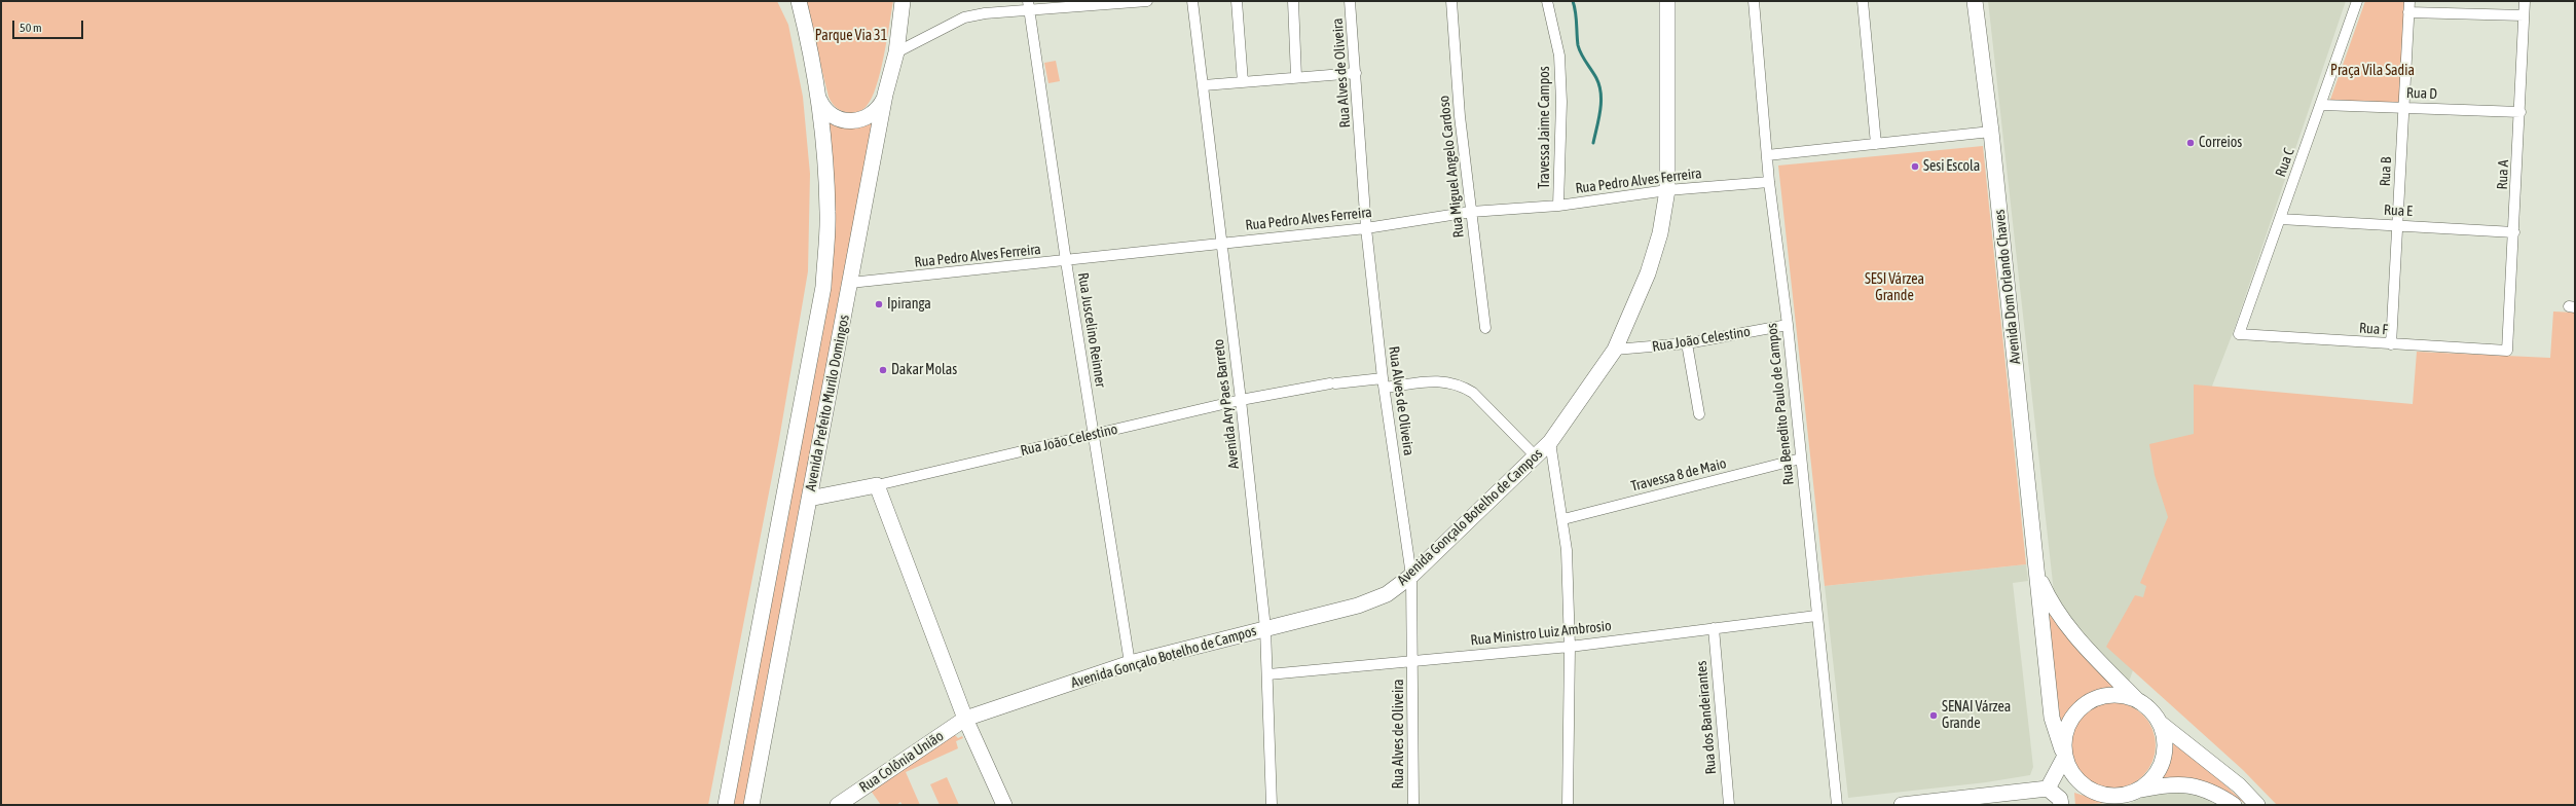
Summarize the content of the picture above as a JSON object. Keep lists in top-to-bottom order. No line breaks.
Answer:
{"streets":{"main road":["Avenida Dom Orlando Chaves","Rua João Celestino","Avenida Prefeito Murilo Domingos","Avenida Gonçalo Botelho de Campos","Rua Colônia União"],"street":["Rua Alves de Oliveira","Rua D","Travessa Jaime Campos","Rua C","Rua Miguel Angelo Cardoso","Rua B","Rua A","Rua Pedro Alves Ferreira","Rua E","Rua F","Rua Juscelino Reinner","Avenida Ary Paes Barreto","Rua Benedito Paulo de Campos","Travessa 8 de Maio","Rua Ministro Luiz Ambrosio","Rua dos Bandeirantes"]},"crossings":[["Rua Alves de Oliveira","Rua Pedro Alves Ferreira"],["Rua Alves de Oliveira","Rua João Celestino"],["Rua Alves de Oliveira","Avenida Gonçalo Botelho de Campos"],["Rua Alves de Oliveira","Rua Ministro Luiz Ambrosio"],["Rua D","Rua C"],["Rua D","Rua B"],["Rua D","Rua A"],["Travessa Jaime Campos","Rua Pedro Alves Ferreira"],["Rua C","Rua E"],["Rua C","Rua F"],["Rua Miguel Angelo Cardoso","Rua Pedro Alves Ferreira"],["Rua B","Rua E"],["Rua B","Rua F"],["Rua A","Rua E"],["Rua A","Rua F"],["Rua Pedro Alves Ferreira","Rua Juscelino Reinner"],["Rua Pedro Alves Ferreira","Avenida Prefeito Murilo Domingos"],["Rua Pedro Alves Ferreira","Avenida Ary Paes Barreto"],["Rua Pedro Alves Ferreira","Rua Benedito Paulo de Campos"],["Rua Pedro Alves Ferreira","Avenida Gonçalo Botelho de Campos"],["Rua Juscelino Reinner","Rua João Celestino"],["Rua Juscelino Reinner","Avenida Gonçalo Botelho de Campos"],["Rua João Celestino","Avenida Prefeito Murilo Domingos"],["Rua João Celestino","Avenida Ary Paes Barreto"],["Rua João Celestino","Rua Benedito Paulo de Campos"],["Rua João Celestino","Avenida Gonçalo Botelho de Campos"],["Avenida Ary Paes Barreto","Avenida Gonçalo Botelho de Campos"],["Avenida Ary Paes Barreto","Rua Ministro Luiz Ambrosio"],["Rua Benedito Paulo de Campos","Travessa 8 de Maio"],["Rua Benedito Paulo de Campos","Rua Ministro Luiz Ambrosio"],["Avenida Gonçalo Botelho de Campos","Rua Colônia União"],["Rua Ministro Luiz Ambrosio","Rua dos Bandeirantes"]],"parks":["Parque Via 31","Praça Vila Sadia","SESI Várzea Grande"],"places":["Correios","Sesi Escola","Ipiranga","Dakar Molas","SENAI Várzea Grande"],"scale_bar":"50 m"}
